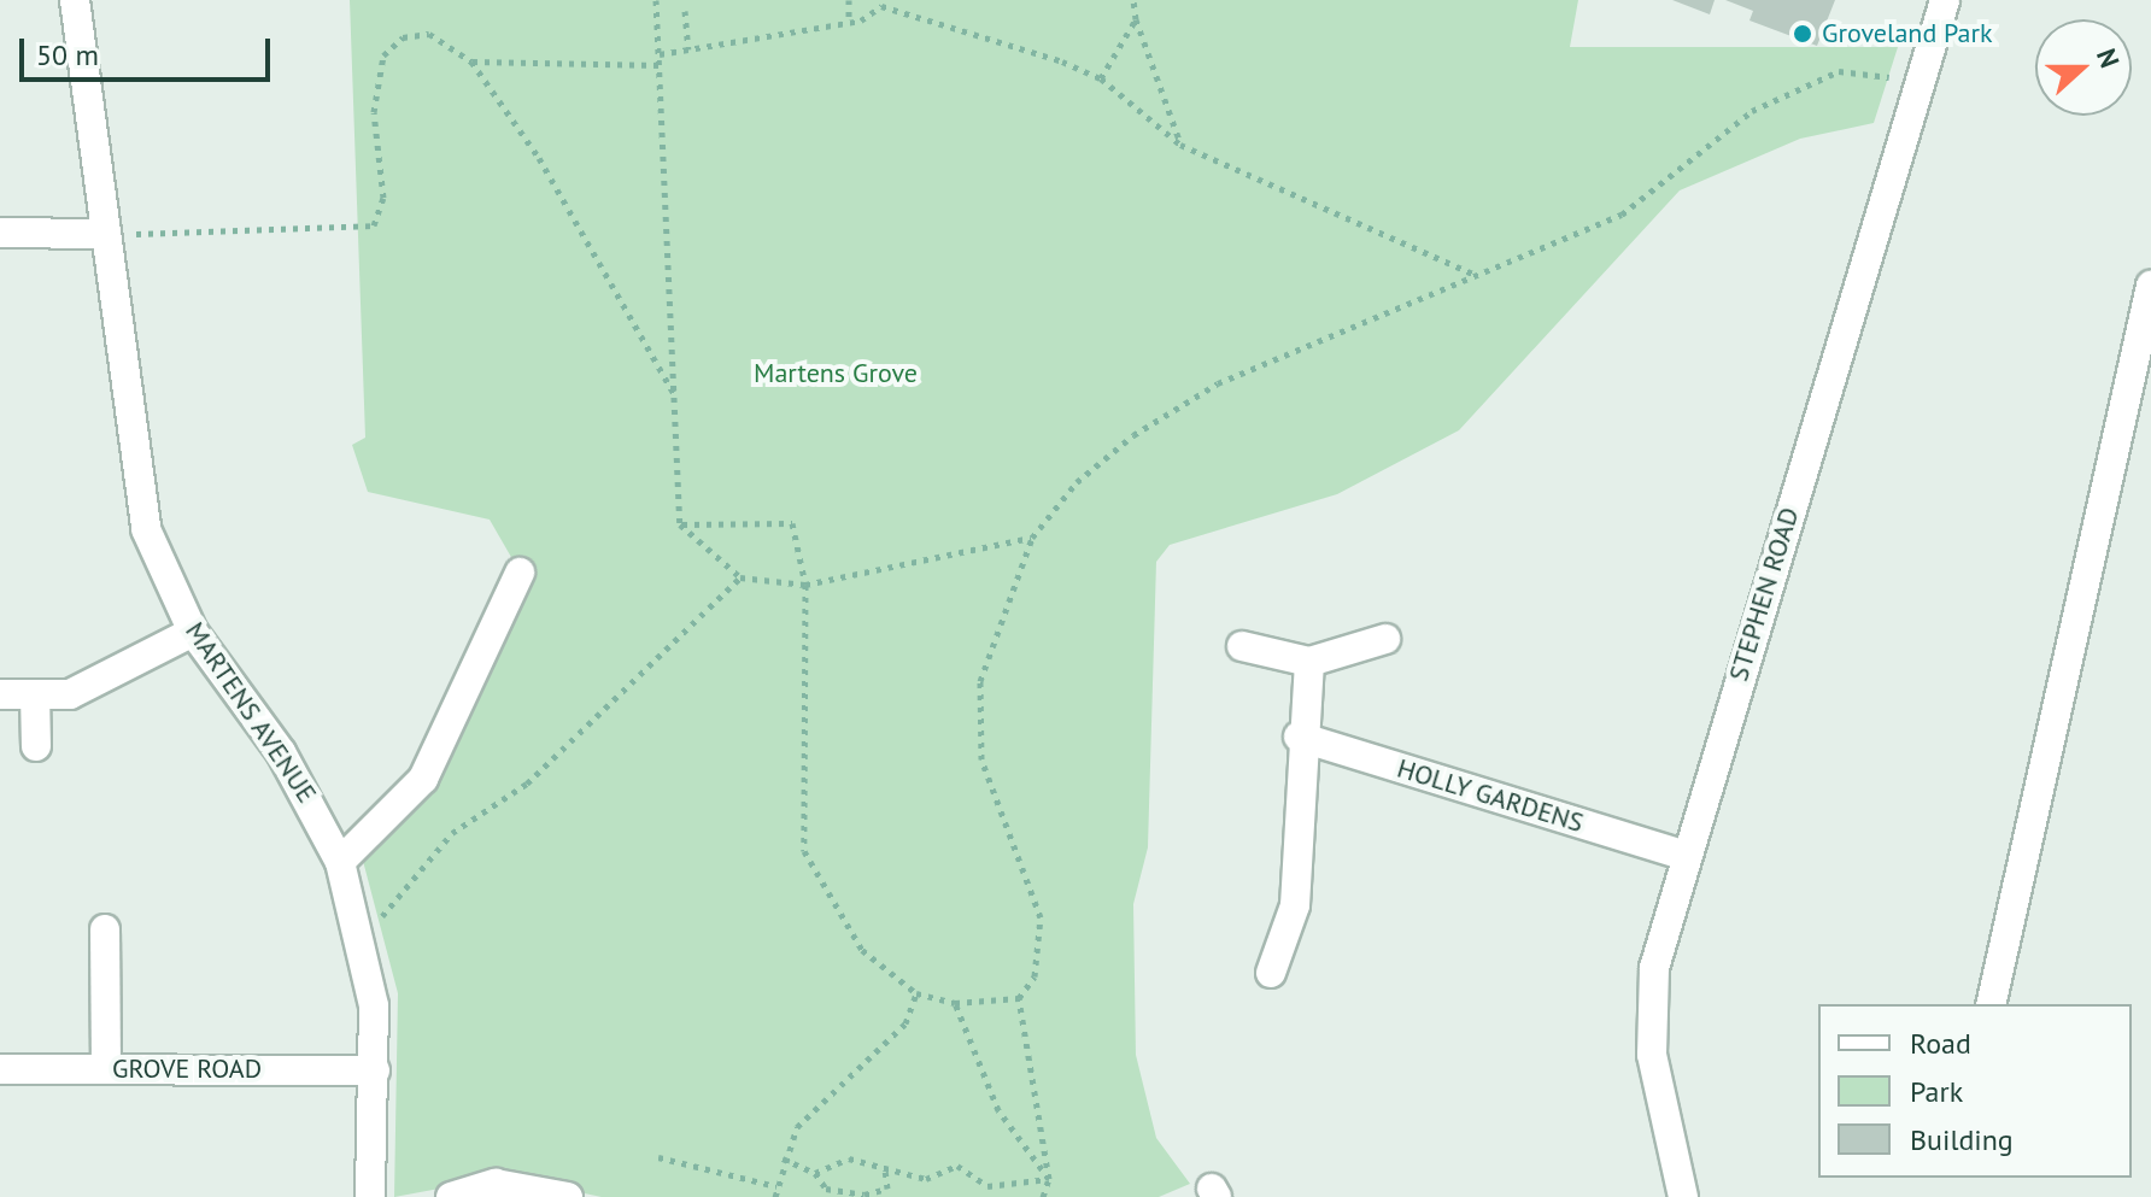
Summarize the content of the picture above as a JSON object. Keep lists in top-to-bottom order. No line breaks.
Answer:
{"streets":{"street":["STEPHEN ROAD","MARTENS AVENUE","HOLLY GARDENS","GROVE ROAD"]},"crossings":[["STEPHEN ROAD","HOLLY GARDENS"],["MARTENS AVENUE","GROVE ROAD"]],"parks":["Martens Grove"],"places":["Groveland Park"],"legend":["Road","Park","Building"],"scale_bar":"50 m","north":"right"}
